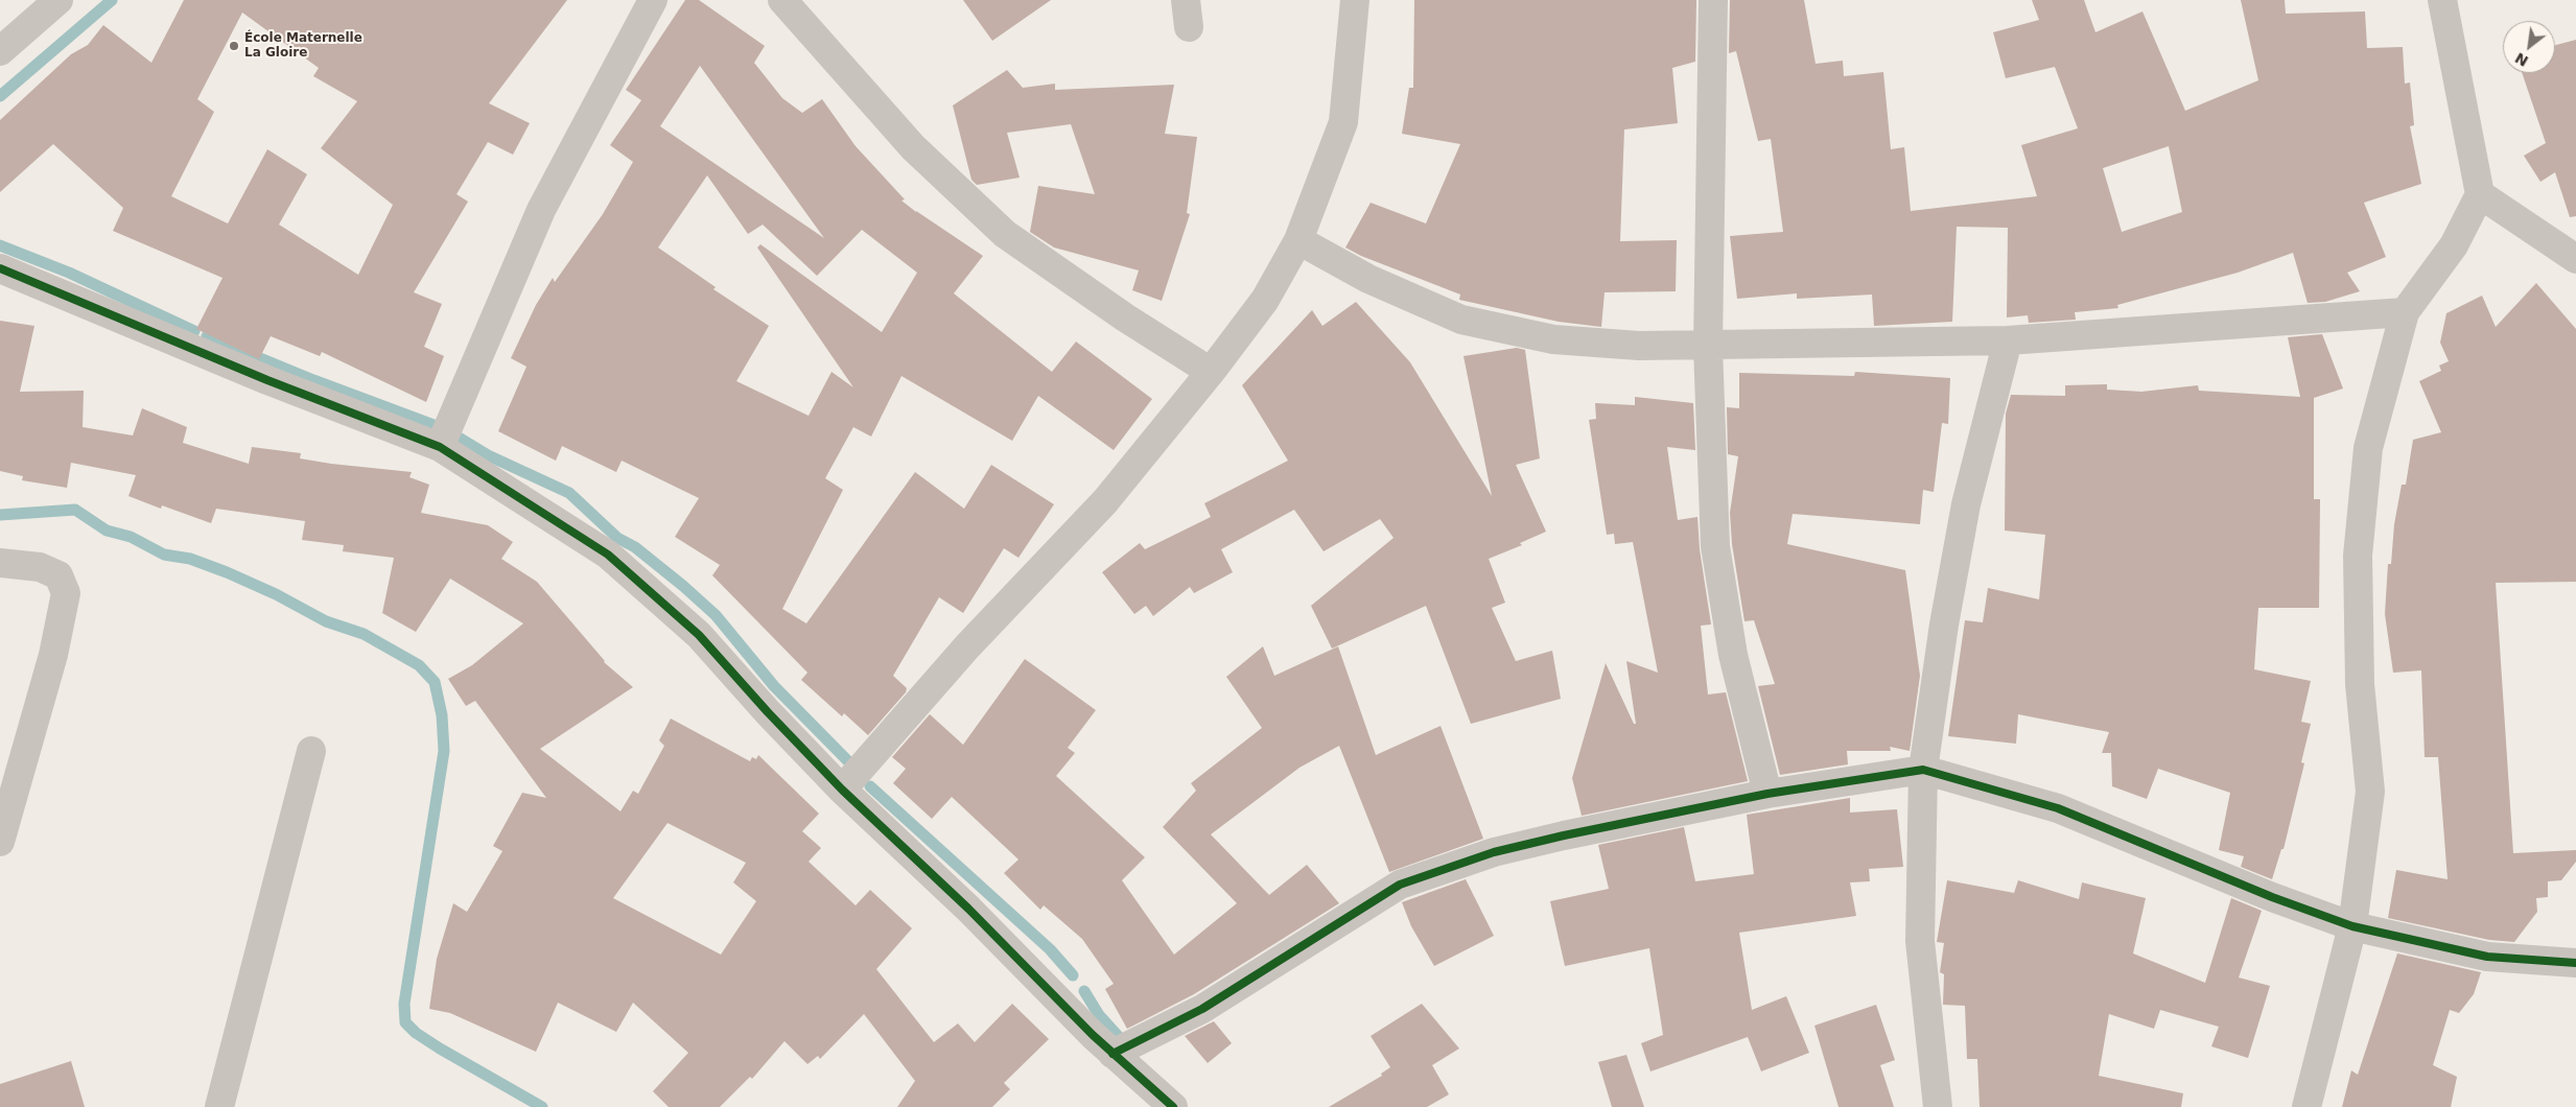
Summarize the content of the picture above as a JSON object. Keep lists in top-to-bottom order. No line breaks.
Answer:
{"places":["École Maternelle La Gloire"],"north":"bottom left"}
